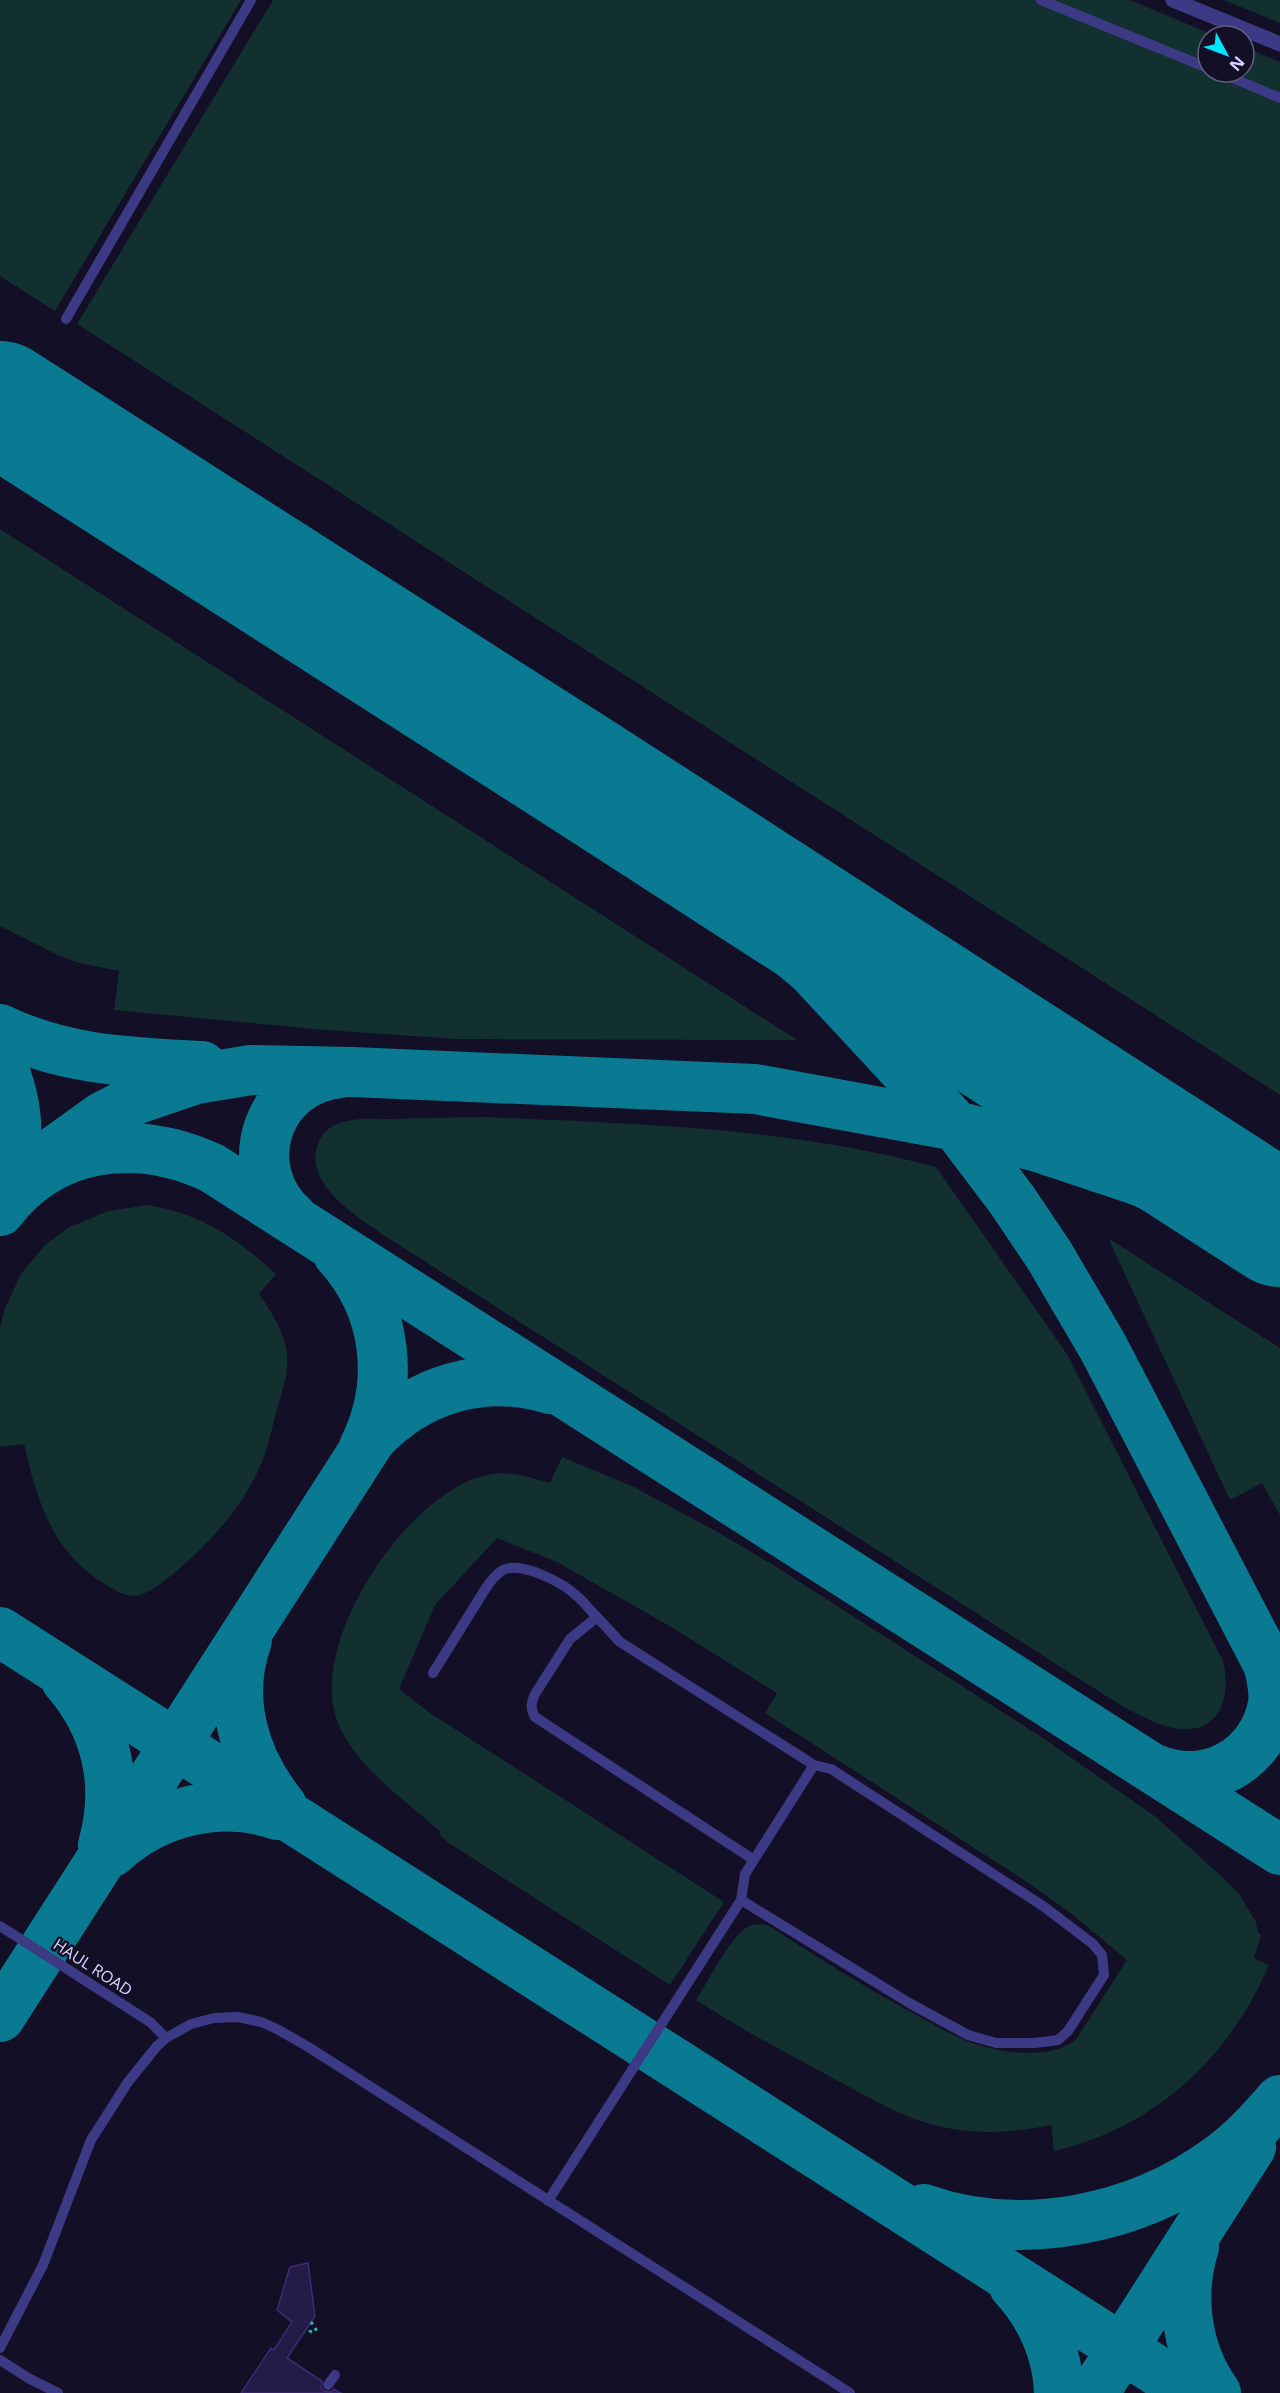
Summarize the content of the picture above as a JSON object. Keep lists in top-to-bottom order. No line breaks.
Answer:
{"streets":{"lane":["HAUL ROAD"]},"north":"bottom right"}
